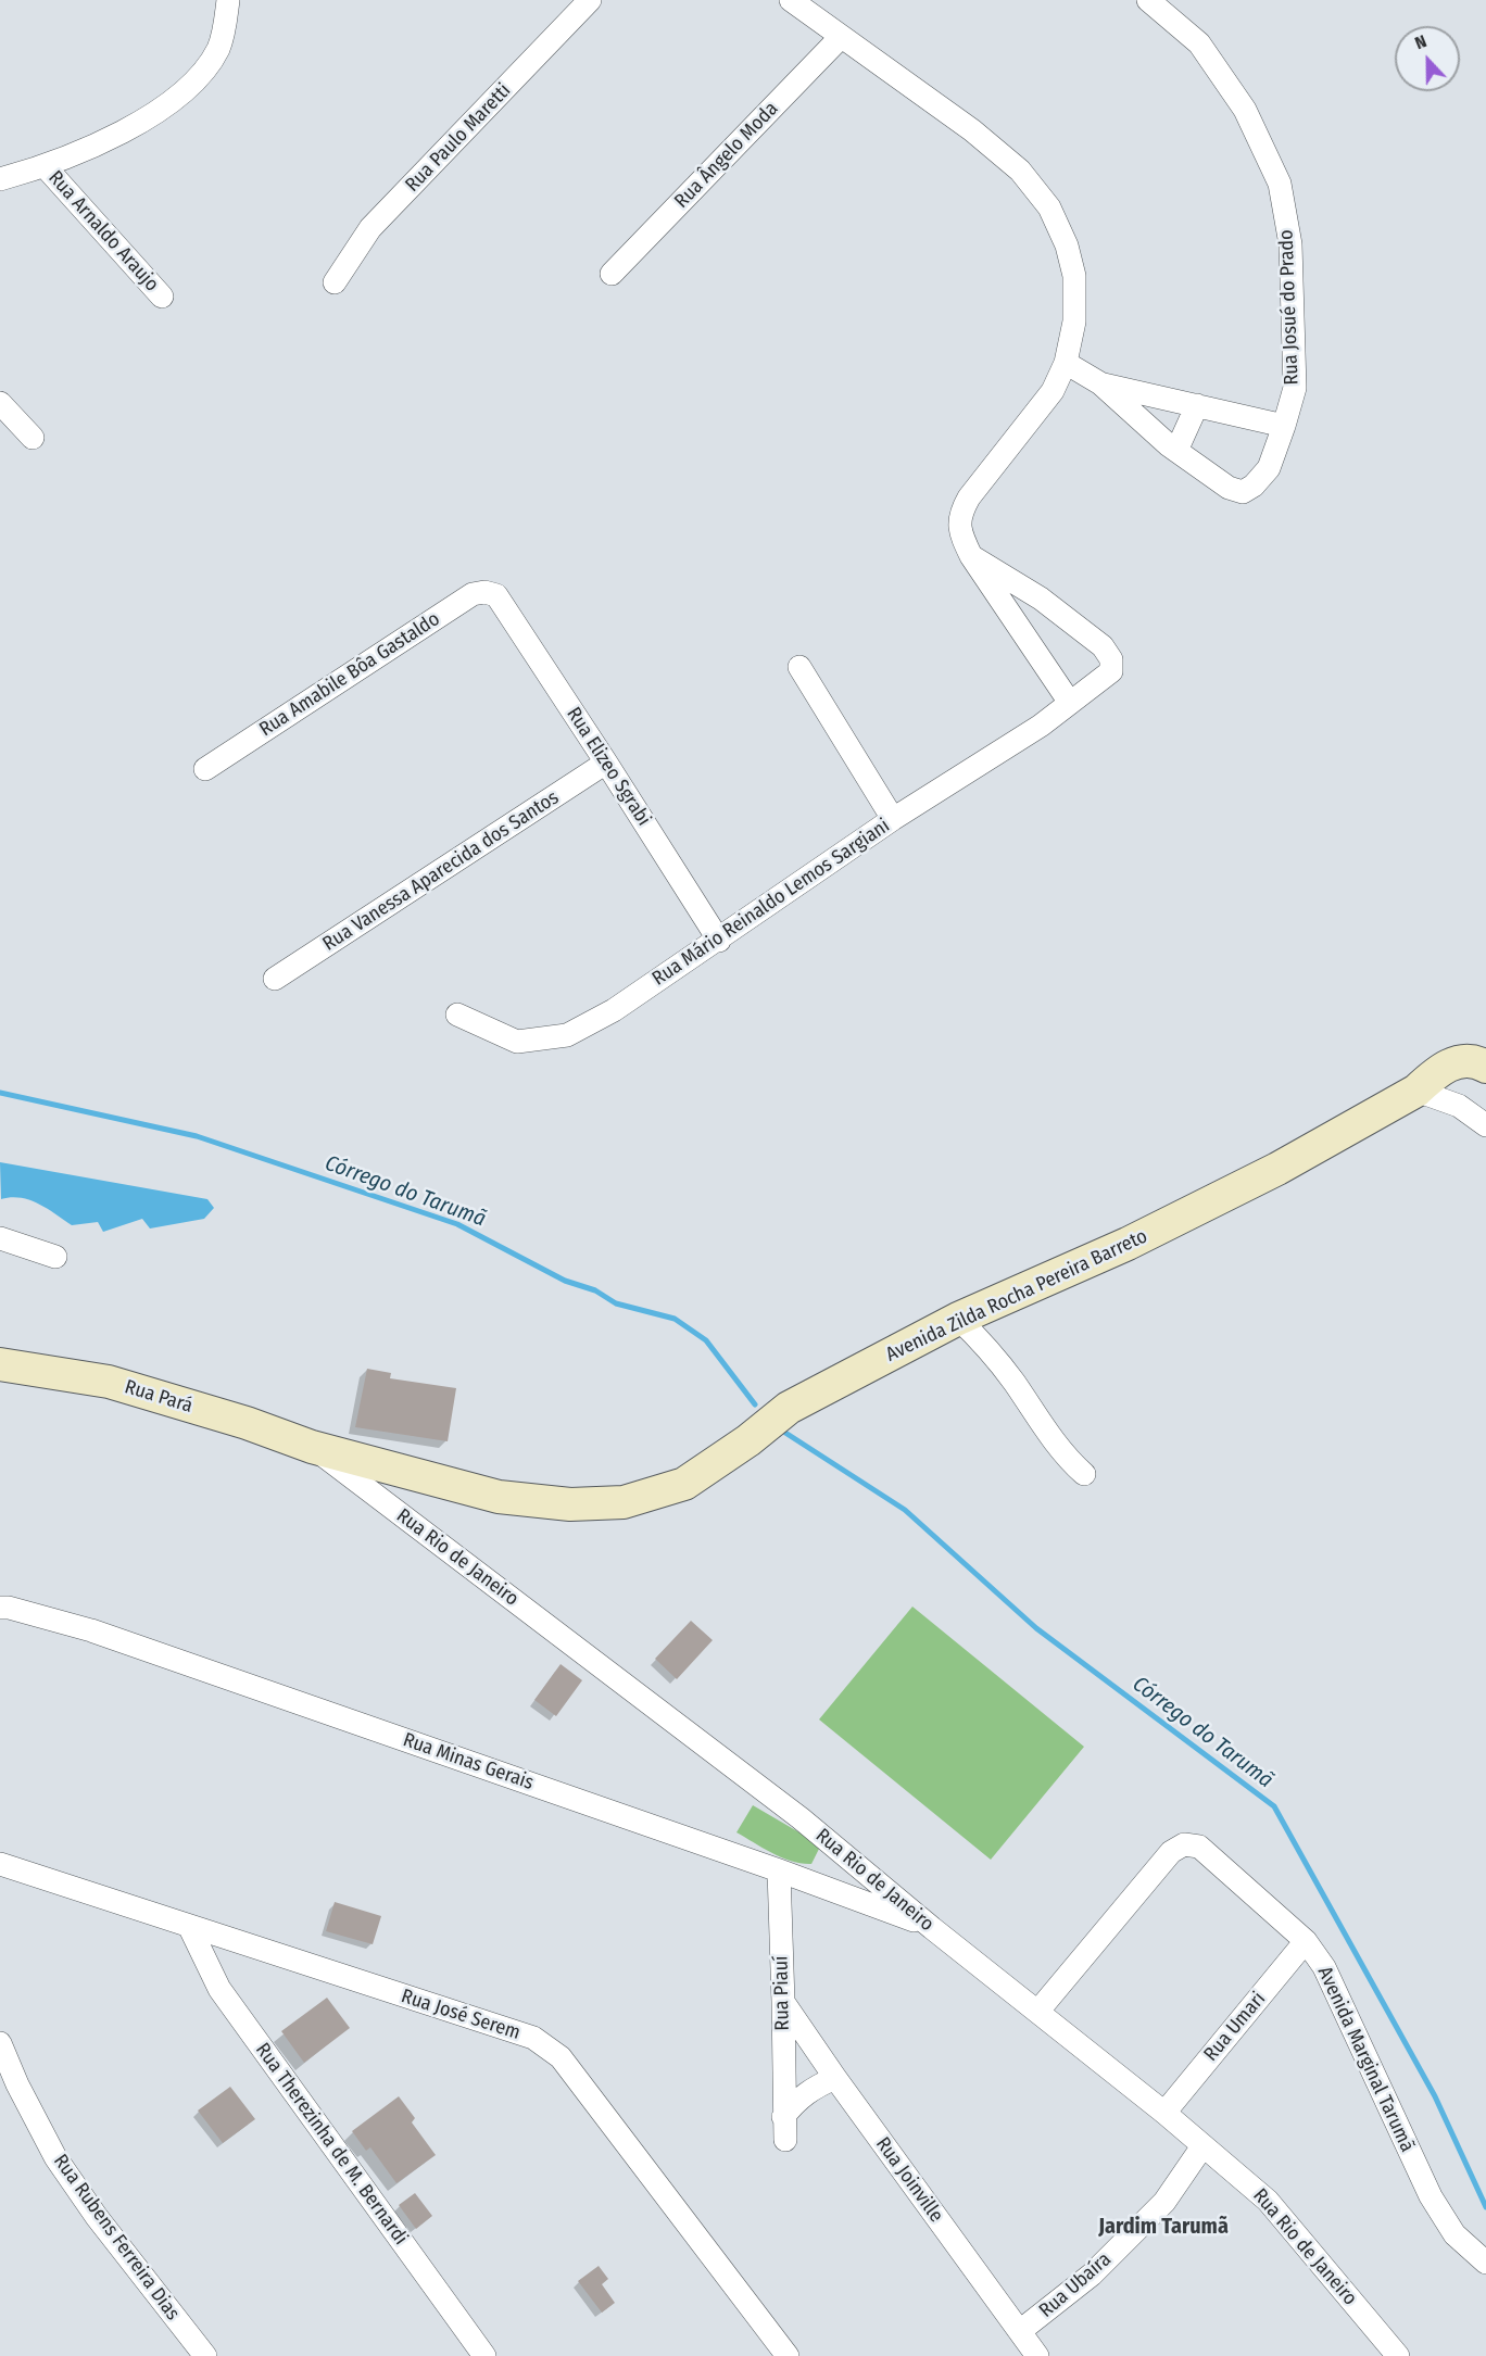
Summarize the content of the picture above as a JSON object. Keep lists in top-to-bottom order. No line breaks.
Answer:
{"streets":{"street":["Rua Paulo Maretti","Rua Ângelo Moda","Rua Arnaldo Araujo","Rua Josué do Prado","Rua Amabile Bôa Gastaldo","Rua Elizeo Sgrabi","Rua Vanessa Aparecida dos Santos","Rua Mário Reinaldo Lemos Sargiani","Avenida Zilda Rocha Pereira Barreto","Rua Pará","Rua Rio de Janeiro","Rua Minas Gerais","Rua Piauí","Rua José Serem","Rua Umari","Avenida Marginal Tarumã","Rua Therezinha de M. Bernardi","Rua Joinville","Rua Rubens Ferreira Dias","Rua Ubaíra"]},"crossings":[["Rua Amabile Bôa Gastaldo","Rua Elizeo Sgrabi"],["Rua Elizeo Sgrabi","Rua Vanessa Aparecida dos Santos"],["Rua Elizeo Sgrabi","Rua Mário Reinaldo Lemos Sargiani"],["Avenida Zilda Rocha Pereira Barreto","Rua Pará"],["Avenida Zilda Rocha Pereira Barreto","Rua Rio de Janeiro"],["Rua Pará","Rua Rio de Janeiro"],["Rua Rio de Janeiro","Rua Minas Gerais"],["Rua Rio de Janeiro","Rua Umari"],["Rua Rio de Janeiro","Avenida Marginal Tarumã"],["Rua Rio de Janeiro","Rua Ubaíra"],["Rua Minas Gerais","Rua Piauí"],["Rua Piauí","Rua Joinville"],["Rua José Serem","Rua Therezinha de M. Bernardi"],["Rua Umari","Avenida Marginal Tarumã"],["Rua Joinville","Rua Ubaíra"]],"districts":["Jardim Tarumã"],"water":["Córrego do Tarumã"],"north":"top"}
